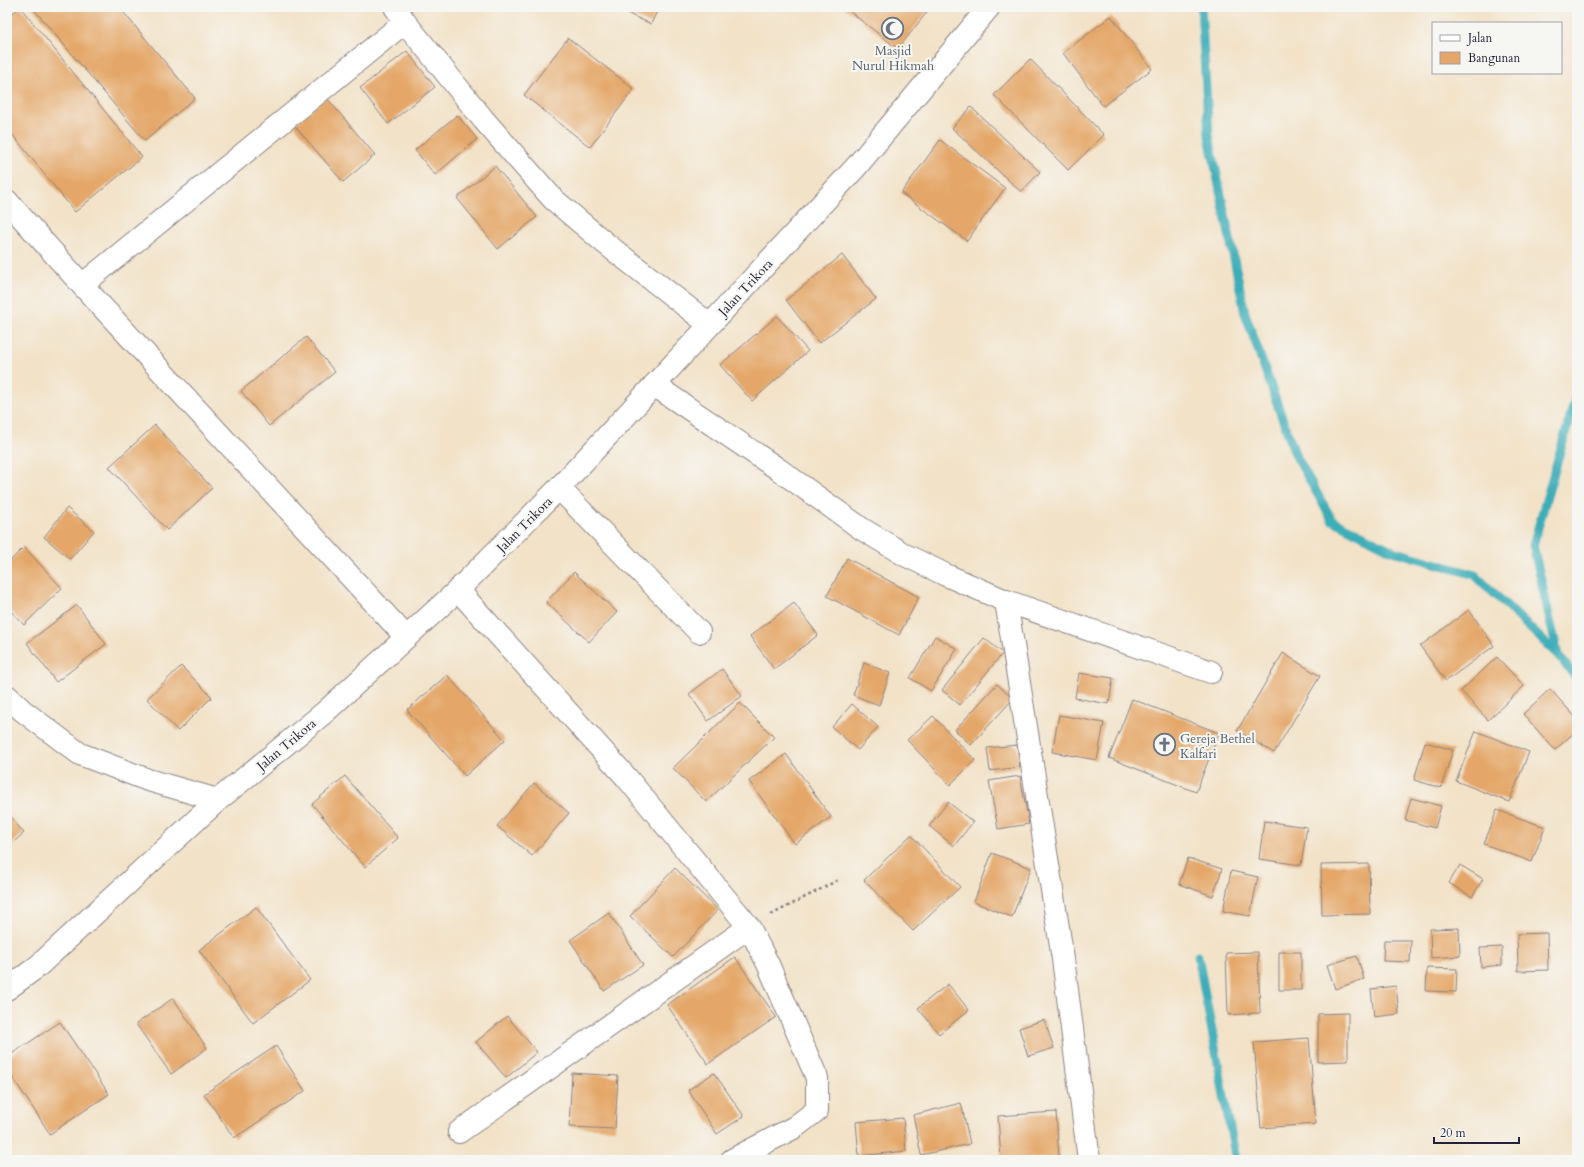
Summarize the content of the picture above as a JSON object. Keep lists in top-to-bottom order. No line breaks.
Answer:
{"streets":{"street":["Jalan Trikora"]},"places":{"mosque":["Masjid Nurul Hikmah"],"church":["Gereja Bethel Kalfari"]},"legend":["Jalan","Bangunan"],"scale_bar":"20 m"}
